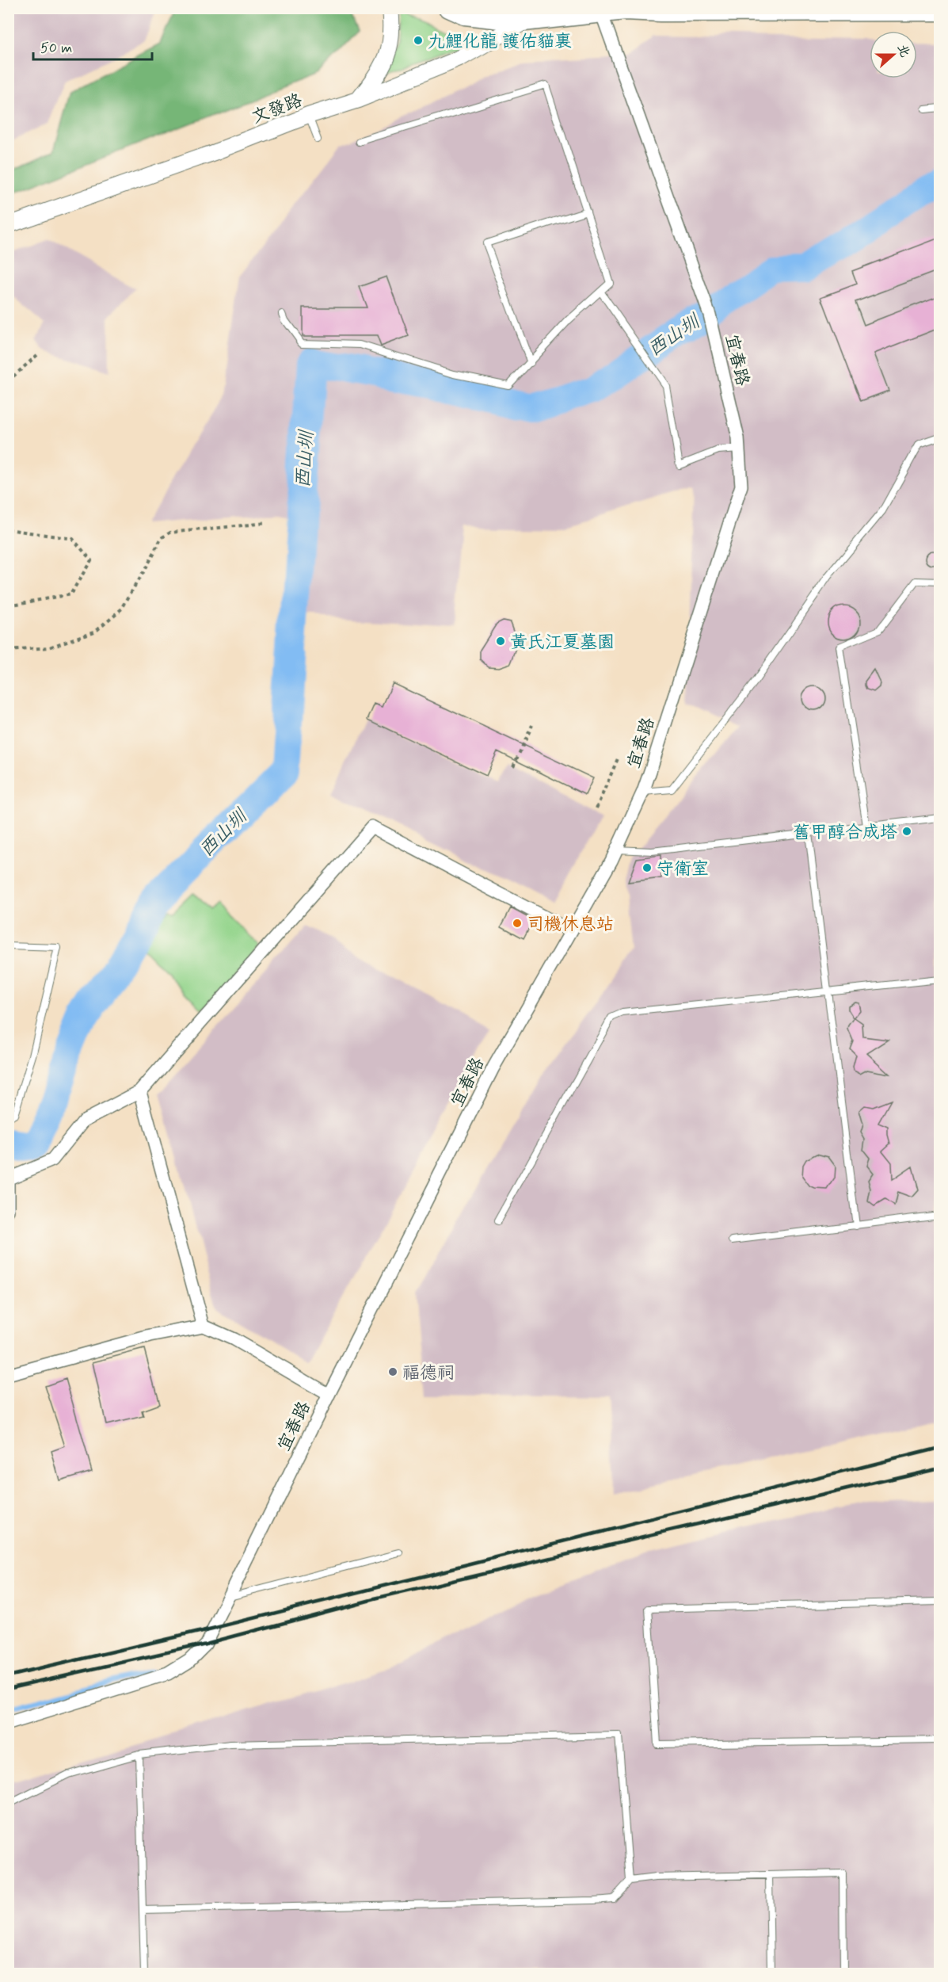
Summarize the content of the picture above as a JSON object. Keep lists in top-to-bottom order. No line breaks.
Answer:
{"streets":{"street":["文發路","宜春路"]},"water":["西山圳"],"places":["九鯉化龍 護佑貓裏","黃氏江夏墓園","舊甲醇合成塔","守衛室","司機休息站","福德祠"],"scale_bar":"50 m","north":"right"}
